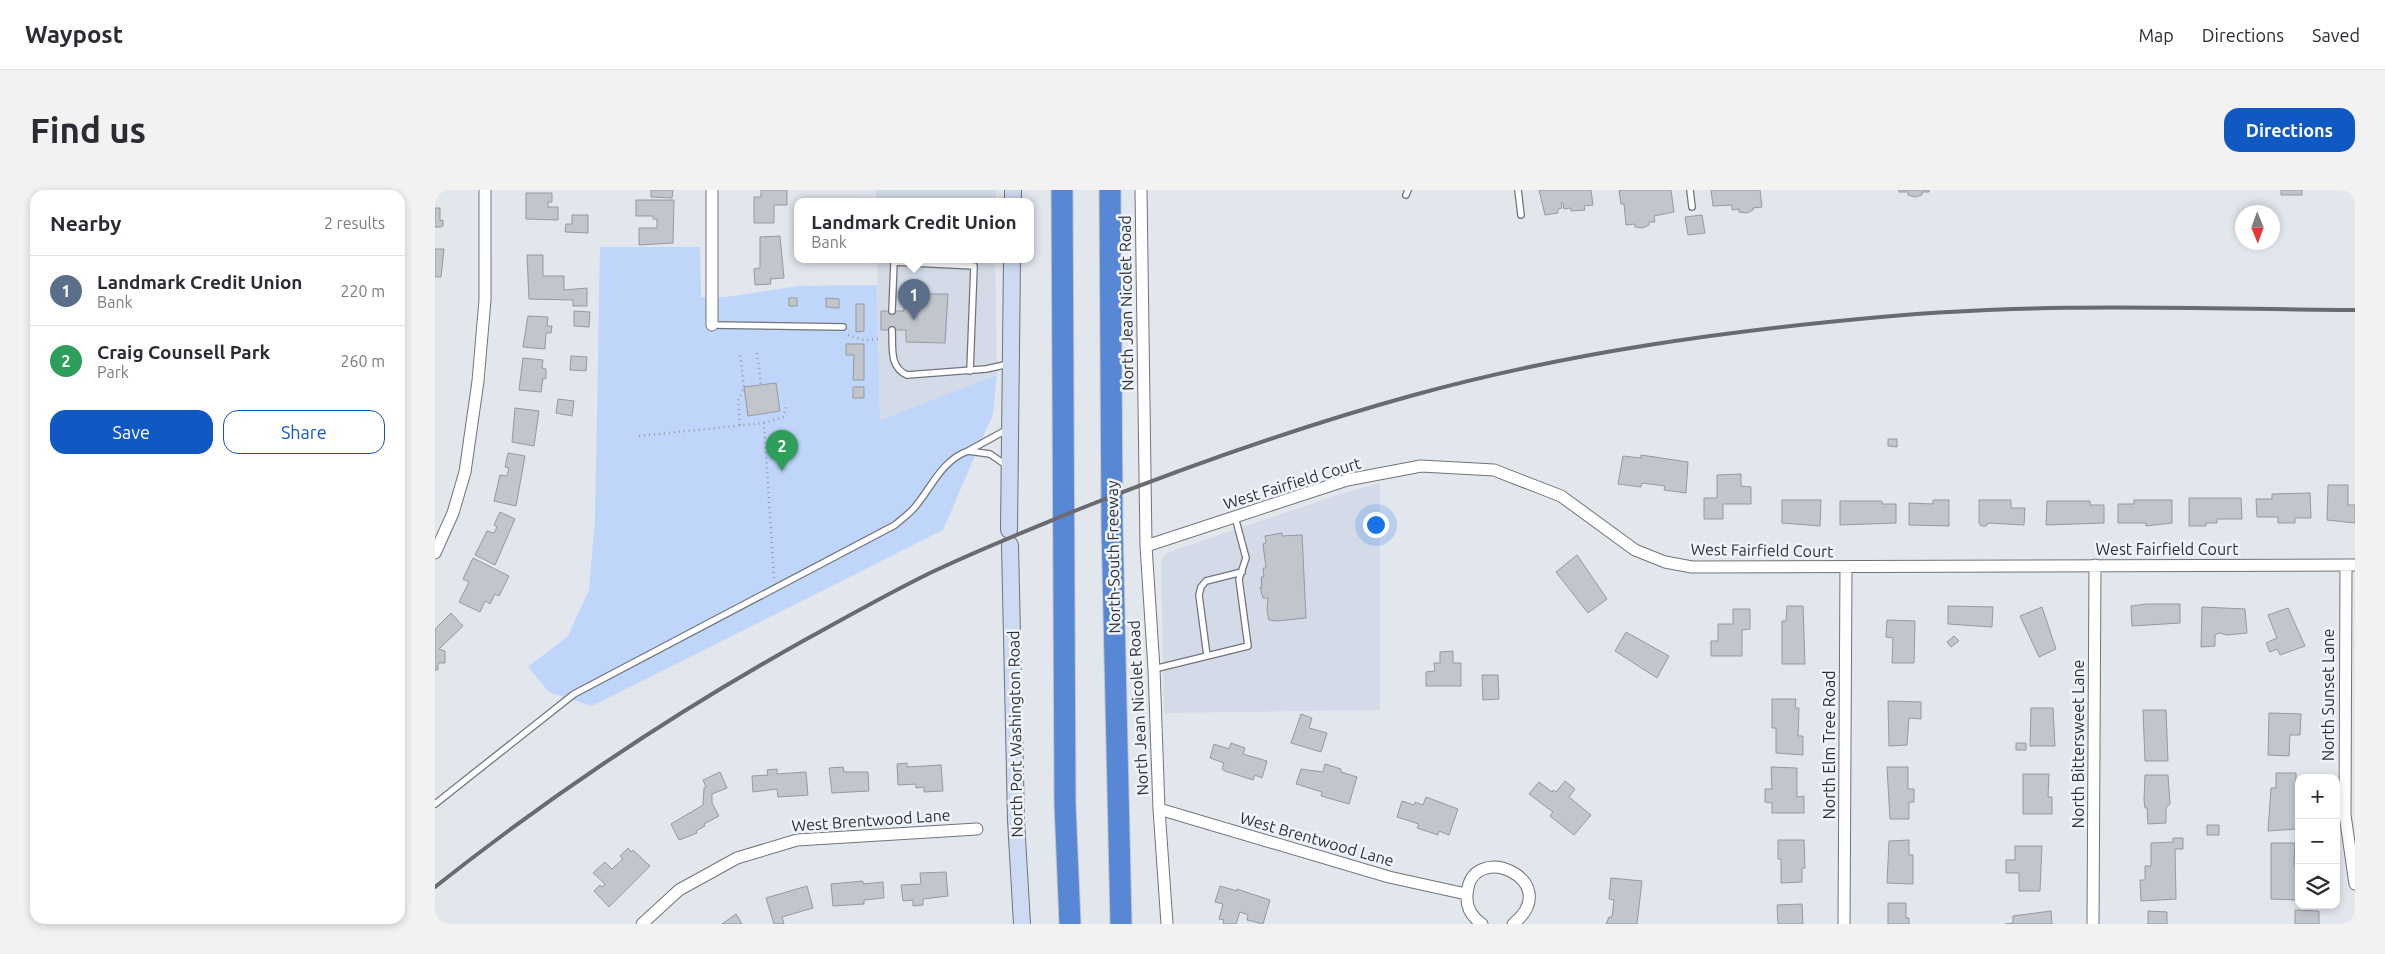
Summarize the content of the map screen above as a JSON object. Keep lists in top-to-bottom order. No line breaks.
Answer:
{"streets":{"highway":["North-South Freeway"],"main road":["North Port Washington Road"],"street":["North Jean Nicolet Road","West Fairfield Court","North Sunset Lane","North Bittersweet Lane","North Elm Tree Road","West Brentwood Lane"]},"crossings":[["North Jean Nicolet Road","West Fairfield Court"],["North Jean Nicolet Road","West Brentwood Lane"],["West Fairfield Court","North Sunset Lane"],["West Fairfield Court","North Bittersweet Lane"],["West Fairfield Court","North Elm Tree Road"]],"north":"bottom","page":{"header":"Waypost","nav":["Map","Directions","Saved"],"buttons":["Directions",["Save","Share"]],"title":"Find us","heading":["Nearby","2 results"],"popup":["Landmark Credit Union","Bank"],"list":[{"mark":"1","name":"Landmark Credit Union","note":"Bank","value":"220 m"},{"mark":"2","name":"Craig Counsell Park","note":"Park","value":"260 m"}],"pins":["1","2"],"map_buttons":["+","−"]}}
